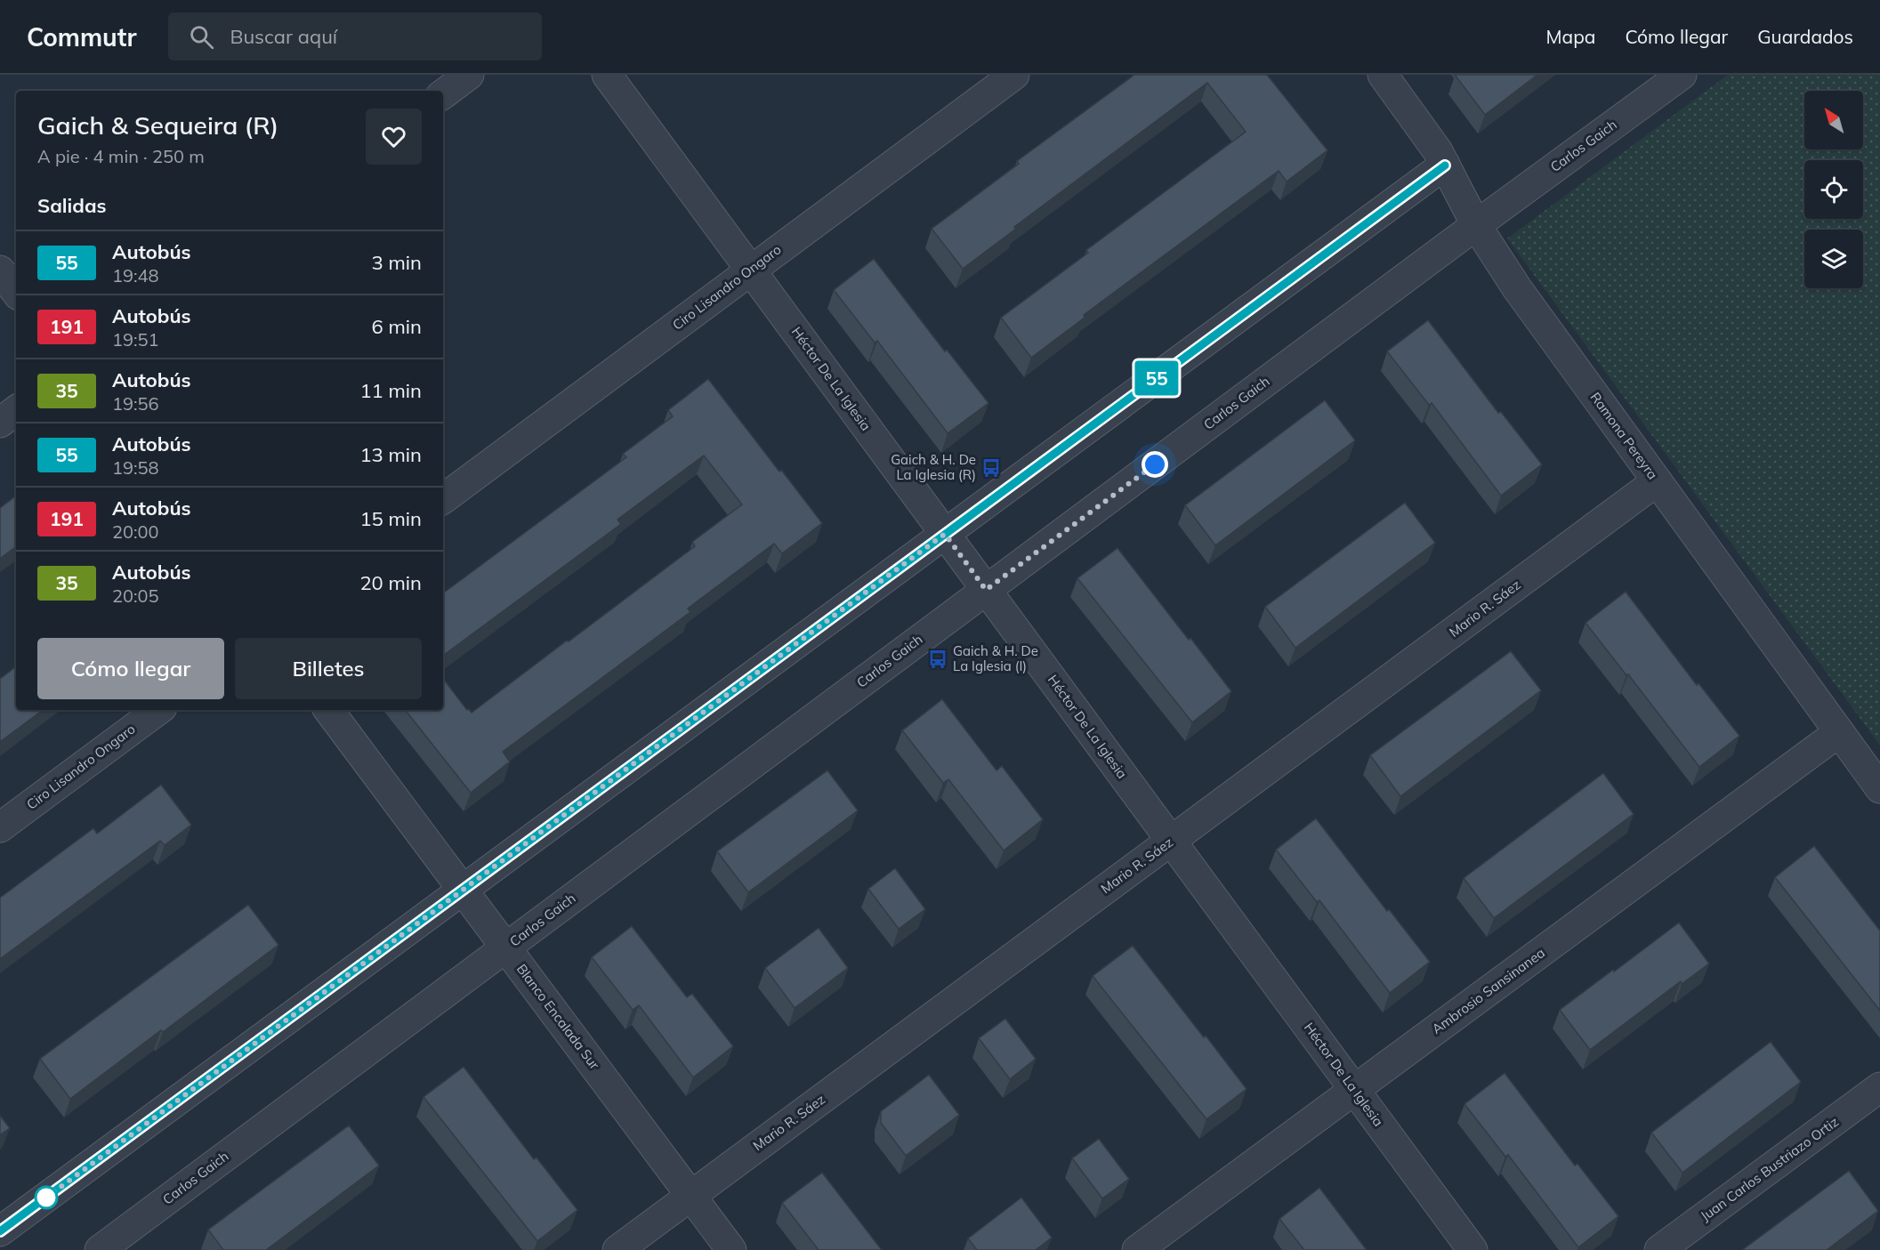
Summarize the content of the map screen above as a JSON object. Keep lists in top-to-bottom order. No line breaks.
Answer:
{"streets":{"street":["Carlos Gaich","Ciro Lisandro Ongaro","Héctor De La Iglesia","Ramona Pereyra","Mario R. Sáez","Ambrosio Sansinanea","Blanco Encalada Sur","Juan Carlos Bustriazo Ortiz"]},"crossings":[["Carlos Gaich","Héctor De La Iglesia"],["Carlos Gaich","Ramona Pereyra"],["Carlos Gaich","Blanco Encalada Sur"],["Ciro Lisandro Ongaro","Héctor De La Iglesia"],["Héctor De La Iglesia","Mario R. Sáez"],["Héctor De La Iglesia","Ambrosio Sansinanea"],["Ramona Pereyra","Mario R. Sáez"],["Ramona Pereyra","Ambrosio Sansinanea"],["Mario R. Sáez","Blanco Encalada Sur"]],"places":{"bus stop":["Gaich & H. De La Iglesia (R)","Gaich & H. De La Iglesia (I)"]},"lines":["bus line 55"],"north":"top left","page":{"header":"Commutr","search":"Buscar aquí","nav":["Mapa","Cómo llegar","Guardados"],"on_map":"55","heading":[["Gaich & Sequeira (R)","A pie · 4 min · 250 m"],"Salidas"],"list":[{"mark":"55","name":"Autobús","note":"19:48","value":"3 min"},{"mark":"191","name":"Autobús","note":"19:51","value":"6 min"},{"mark":"35","name":"Autobús","note":"19:56","value":"11 min"},{"mark":"55","name":"Autobús","note":"19:58","value":"13 min"},{"mark":"191","name":"Autobús","note":"20:00","value":"15 min"},{"mark":"35","name":"Autobús","note":"20:05","value":"20 min"}],"buttons":["Cómo llegar","Billetes"]}}
